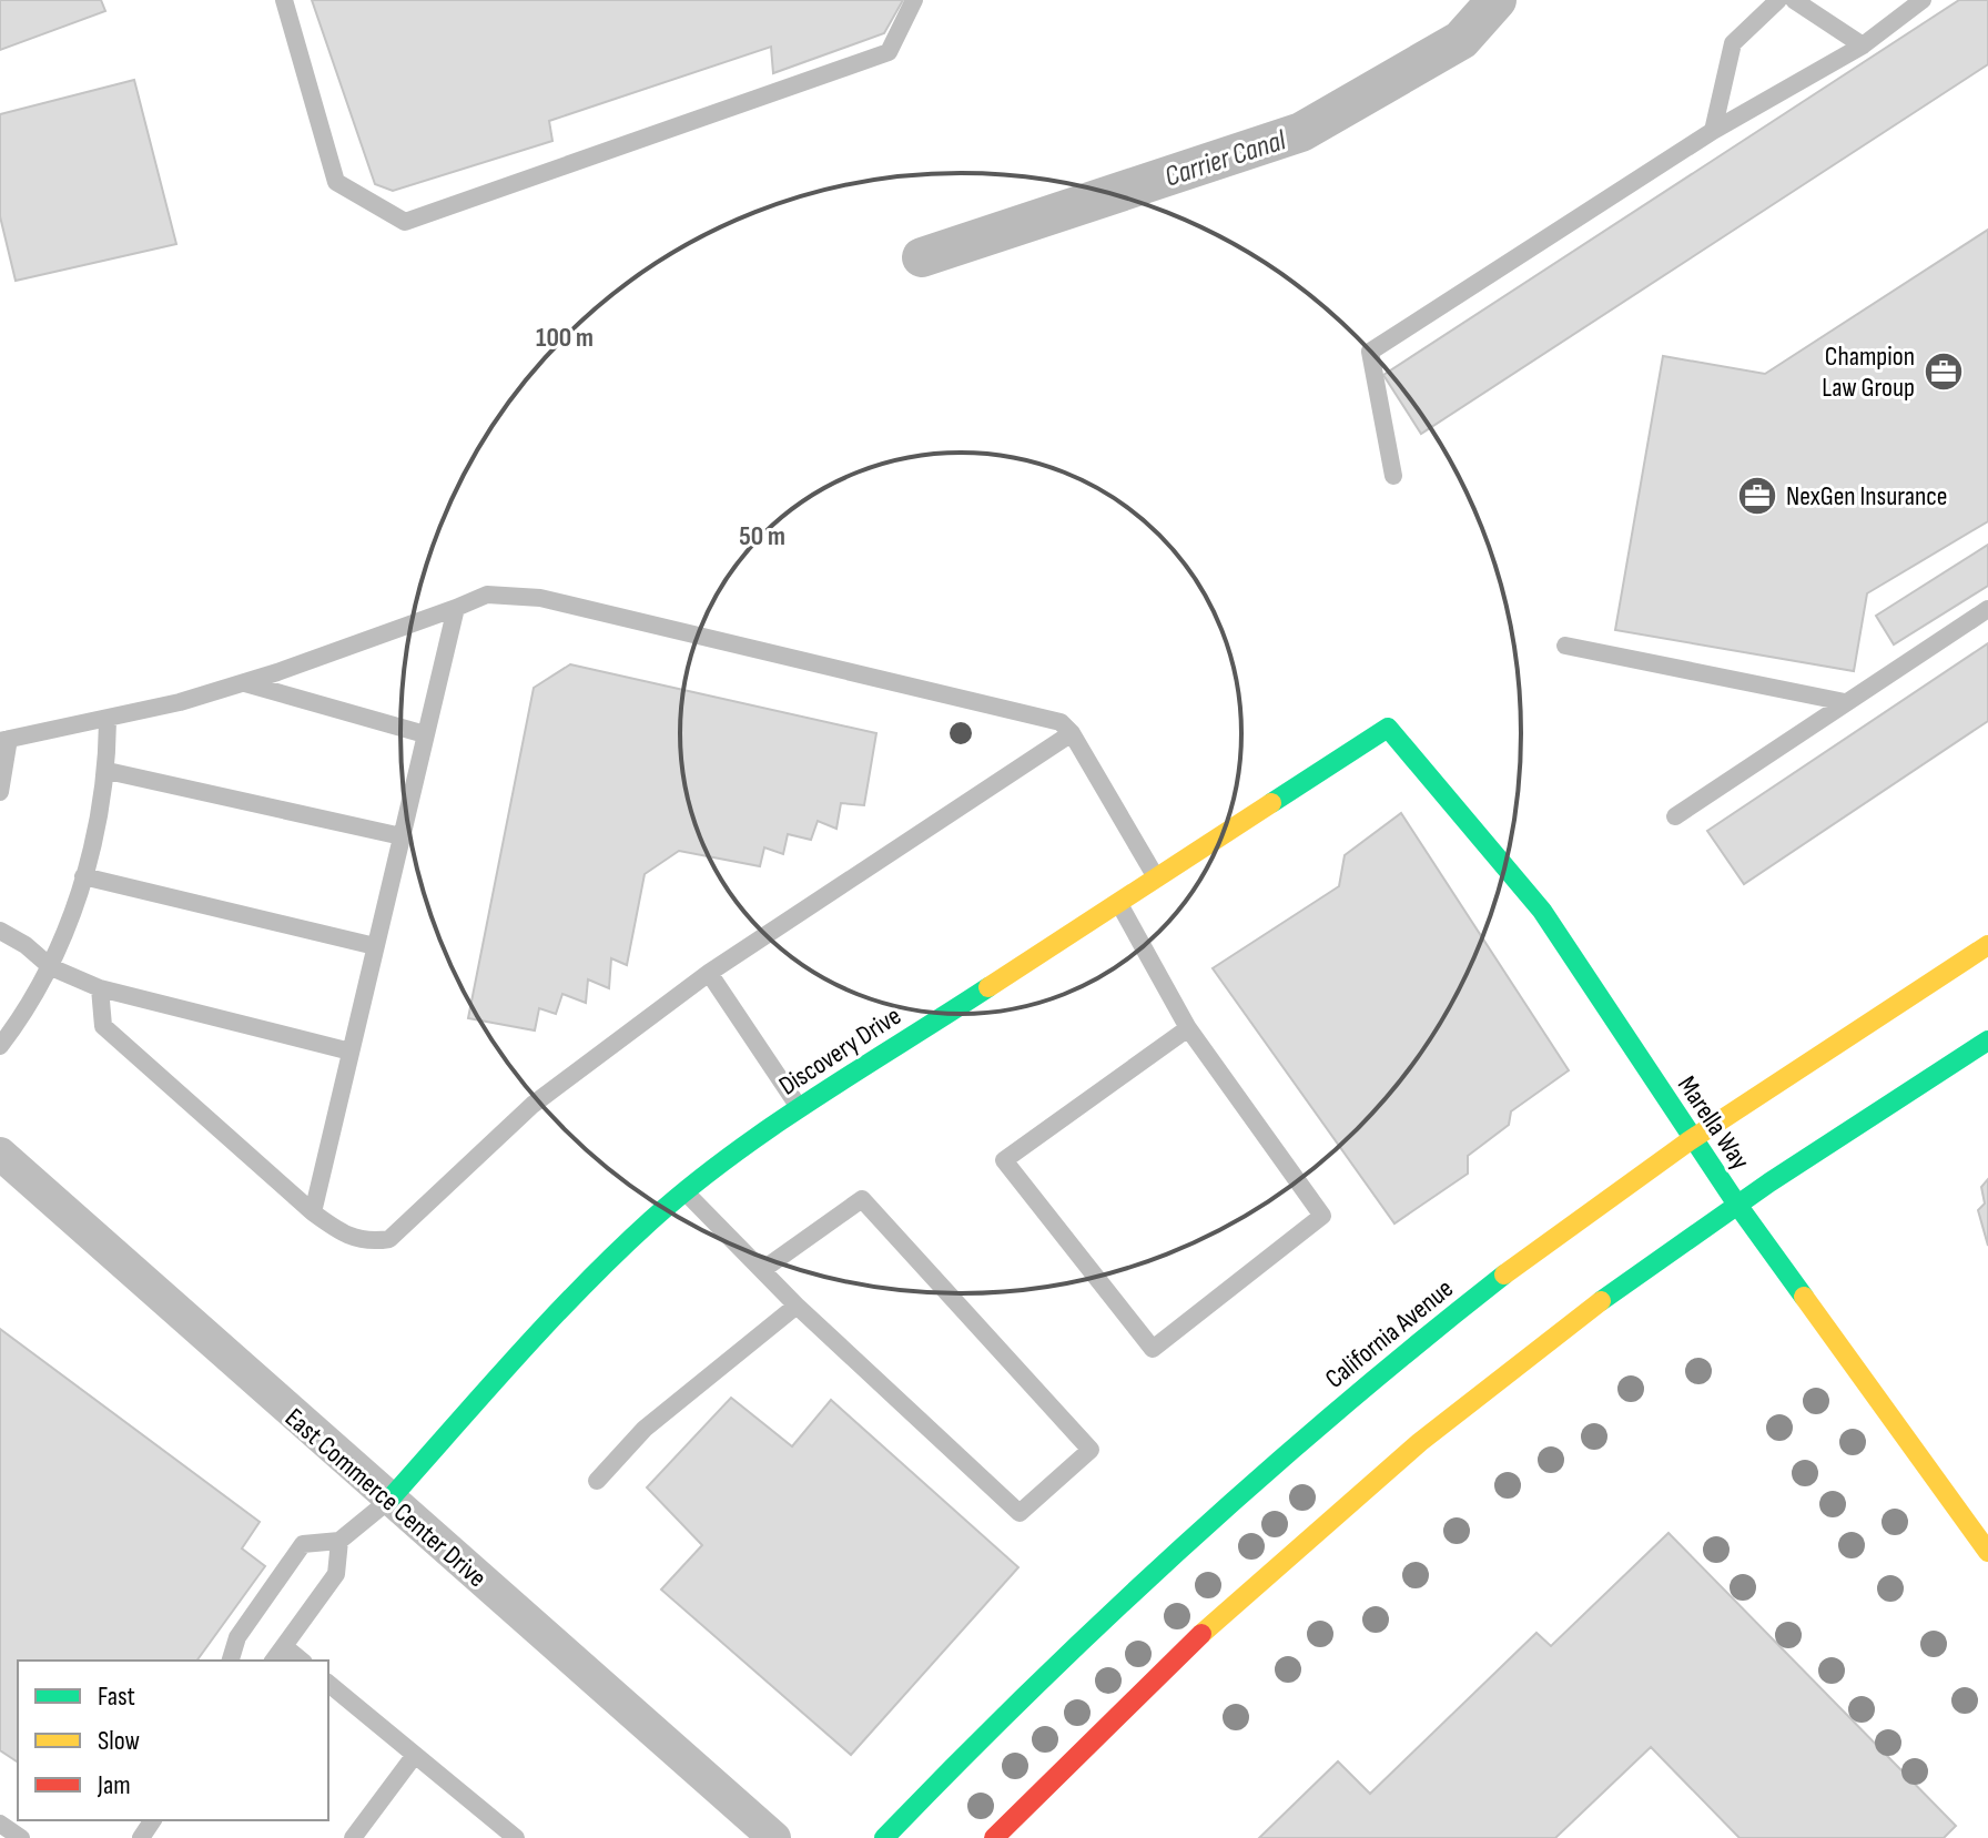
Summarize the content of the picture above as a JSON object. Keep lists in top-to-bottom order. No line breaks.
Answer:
{"streets":{"main road":["Discovery Drive","Marella Way","California Avenue"],"street":["East Commerce Center Drive"]},"crossings":[["Discovery Drive","Marella Way"],["Discovery Drive","East Commerce Center Drive"],["Marella Way","California Avenue"]],"water":["Carrier Canal"],"places":{"office":["Champion Law Group","NexGen Insurance"]},"legend":["Fast","Slow","Jam"],"rings":["100 m","50 m"]}
